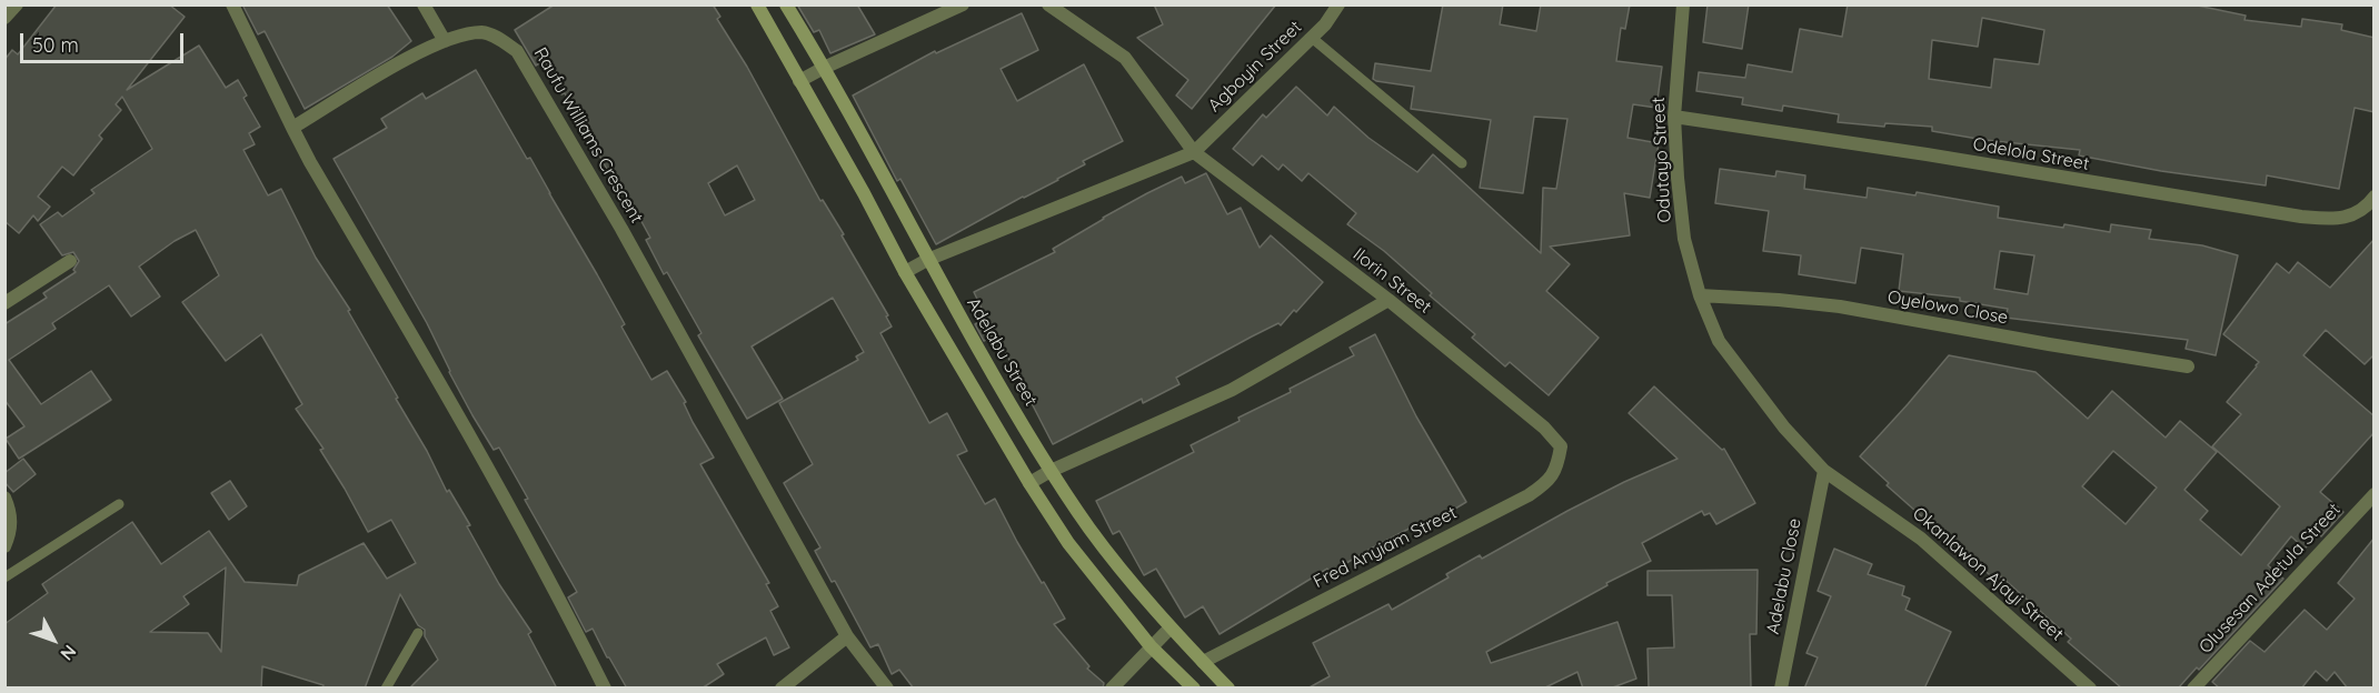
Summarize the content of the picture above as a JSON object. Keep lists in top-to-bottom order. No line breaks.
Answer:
{"streets":{"main road":["Adelabu Street"],"street":["Agboyin Street","Raufu Williams Crescent","Odelola Street","Odutayo Street","Ilorin Street","Oyelowo Close","Fred Anyiam Street","Okanlawon Ajayi Street","Adelabu Close","Olusesan Adetula Street"]},"crossings":[["Agboyin Street","Ilorin Street"],["Odelola Street","Odutayo Street"],["Odutayo Street","Oyelowo Close"],["Odutayo Street","Okanlawon Ajayi Street"],["Odutayo Street","Adelabu Close"],["Ilorin Street","Fred Anyiam Street"],["Adelabu Street","Fred Anyiam Street"],["Okanlawon Ajayi Street","Adelabu Close"]],"scale_bar":"50 m","north":"bottom right"}
